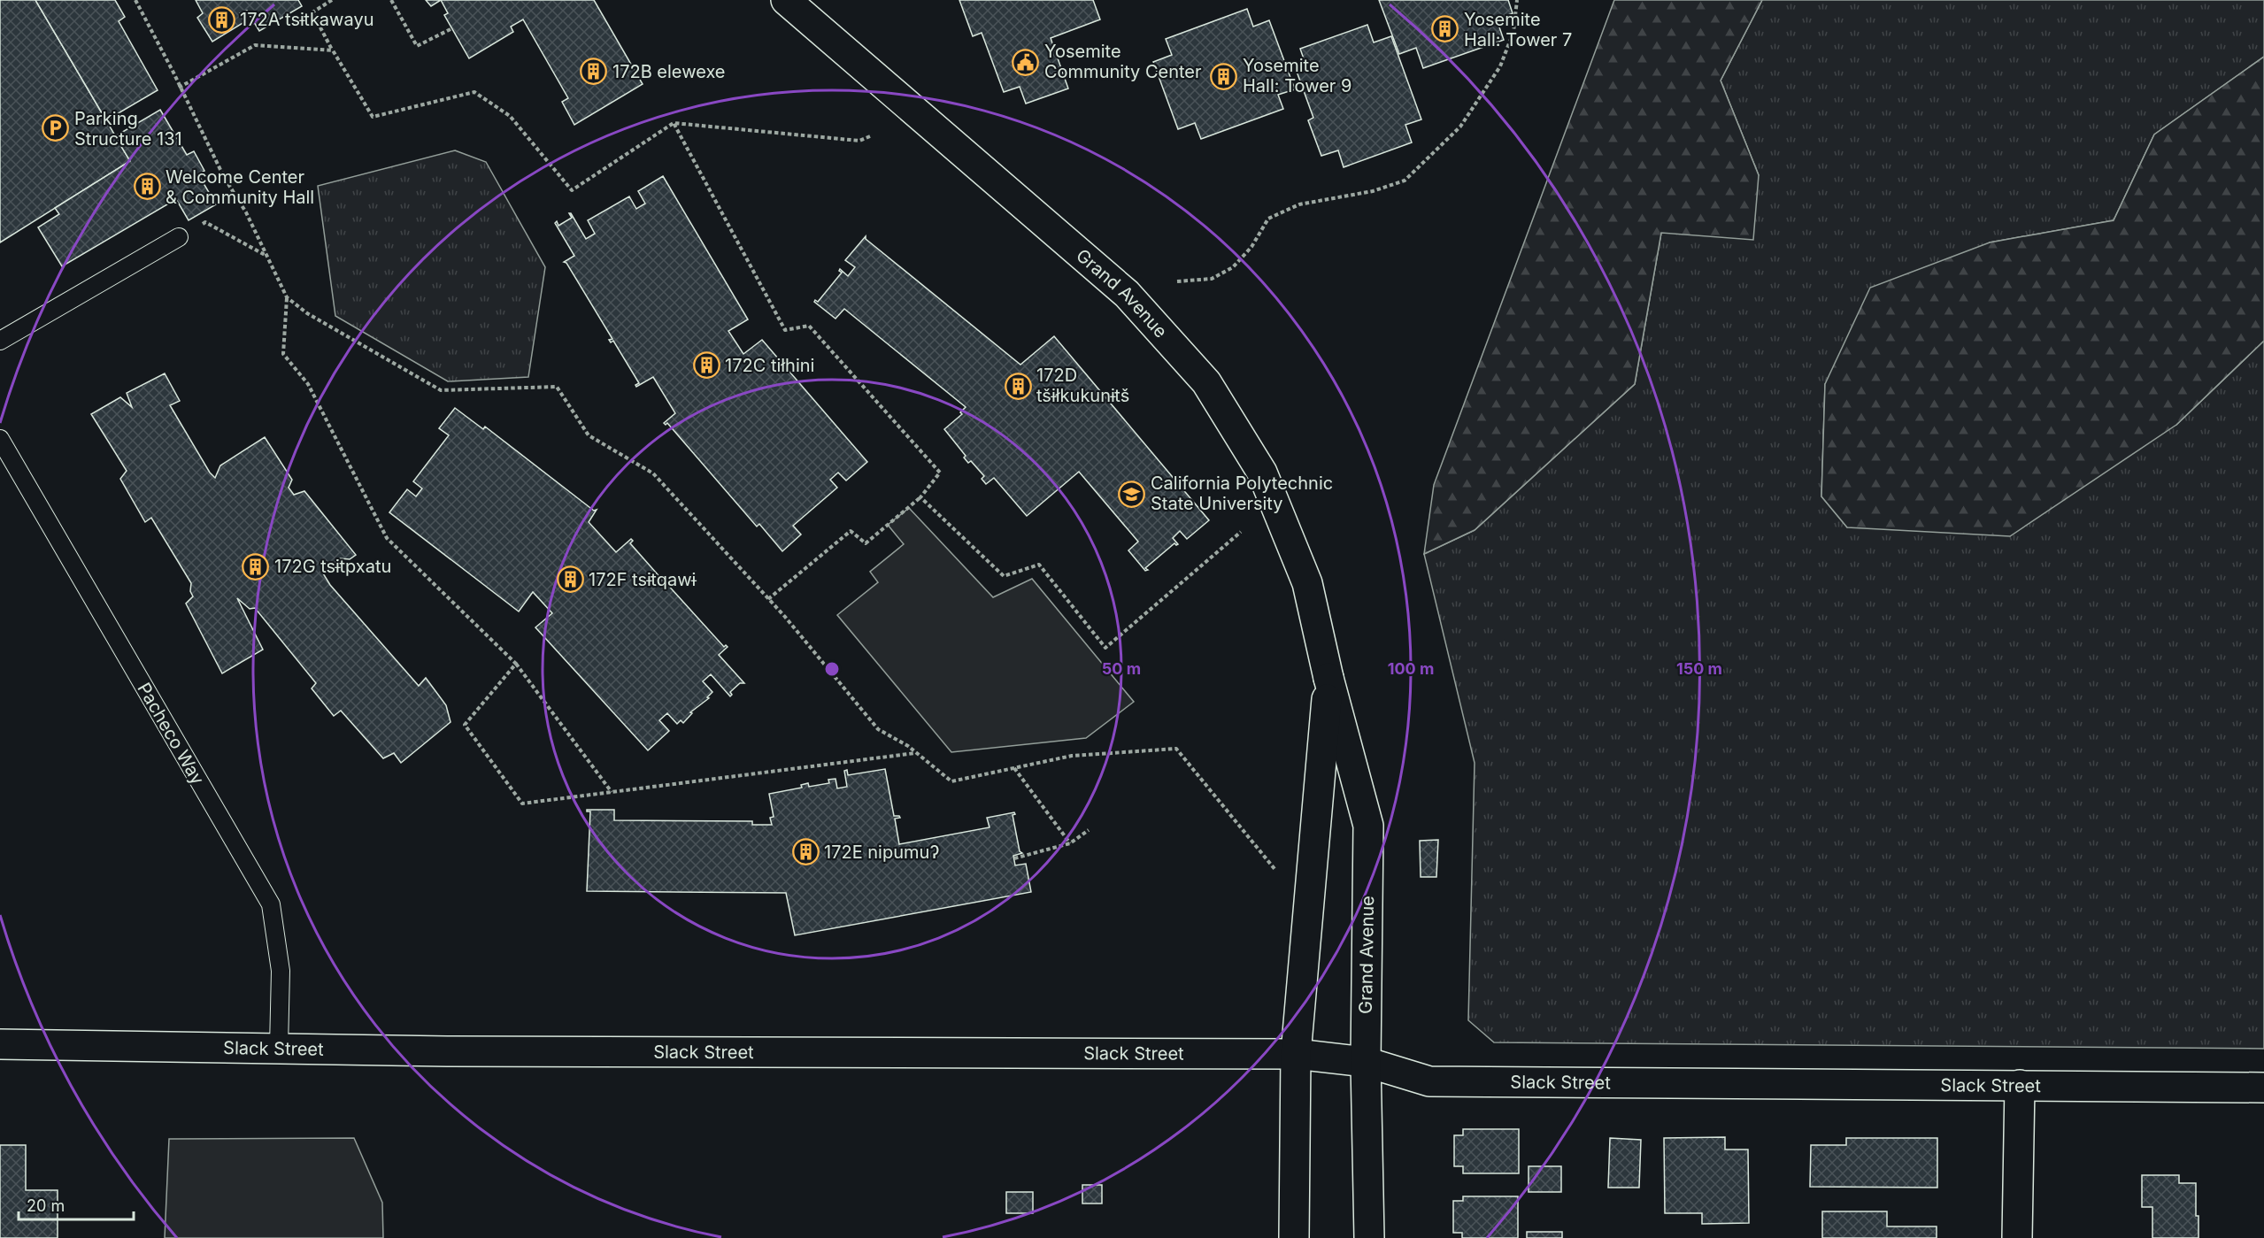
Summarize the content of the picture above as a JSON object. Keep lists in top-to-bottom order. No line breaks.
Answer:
{"streets":{"street":["Grand Avenue","Slack Street"],"lane":["Pacheco Way"]},"crossings":[["Grand Avenue","Slack Street"],["Pacheco Way","Slack Street"]],"places":{"building":["172A tsɨtkawayu","Yosemite Hall: Tower 7","172B elewexe","Yosemite Hall: Tower 9","Welcome Center & Community Hall","172C tiłhini","172D tšɨłkukunɨtš","172G tsɨtpxatu","172F tsɨtqawɨ","172E nipumuʔ"],"public building":["Yosemite Community Center"],"parking":["Parking Structure 131"],"school or university":["California Polytechnic State University"]},"scale_bar":"20 m","rings":["50 m","100 m","150 m"]}
